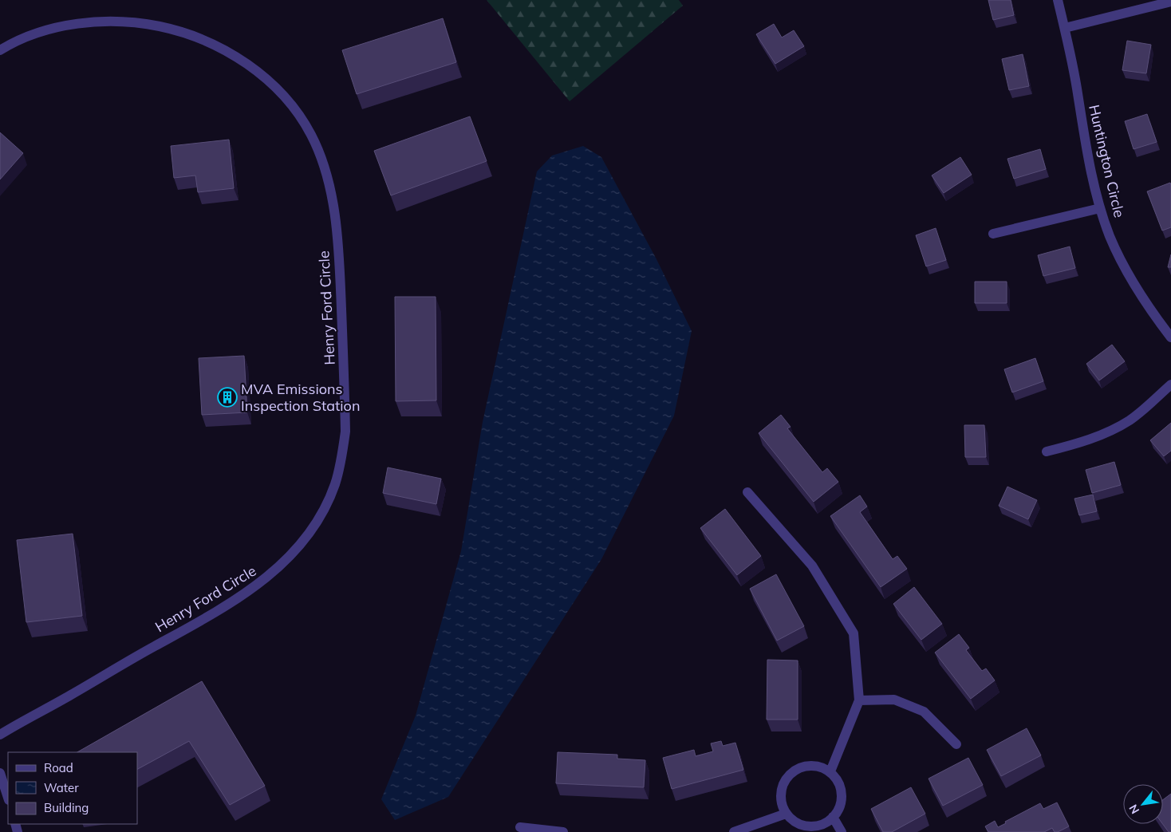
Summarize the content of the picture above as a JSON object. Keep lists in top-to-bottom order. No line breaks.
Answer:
{"streets":{"street":["Huntington Circle","Henry Ford Circle"]},"places":{"building":["MVA Emissions Inspection Station"]},"legend":["Road","Water","Building"],"north":"bottom left"}
